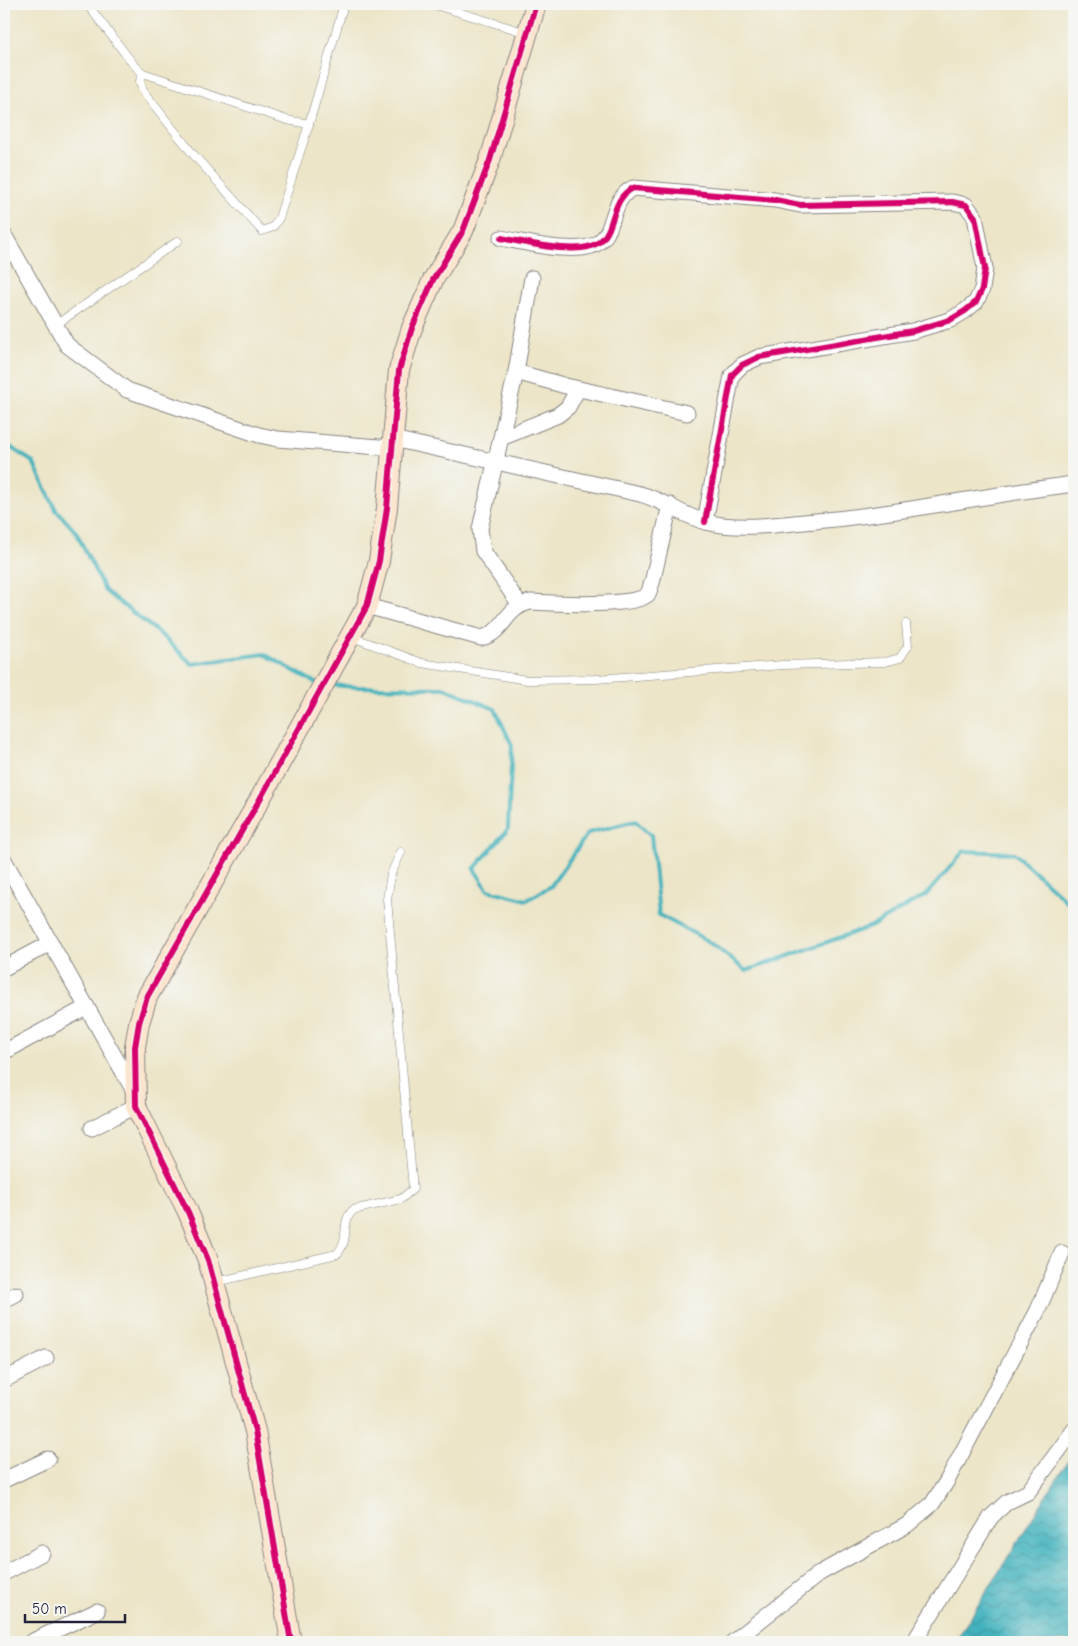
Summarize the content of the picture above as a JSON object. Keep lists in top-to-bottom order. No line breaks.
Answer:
{"scale_bar":"50 m"}
